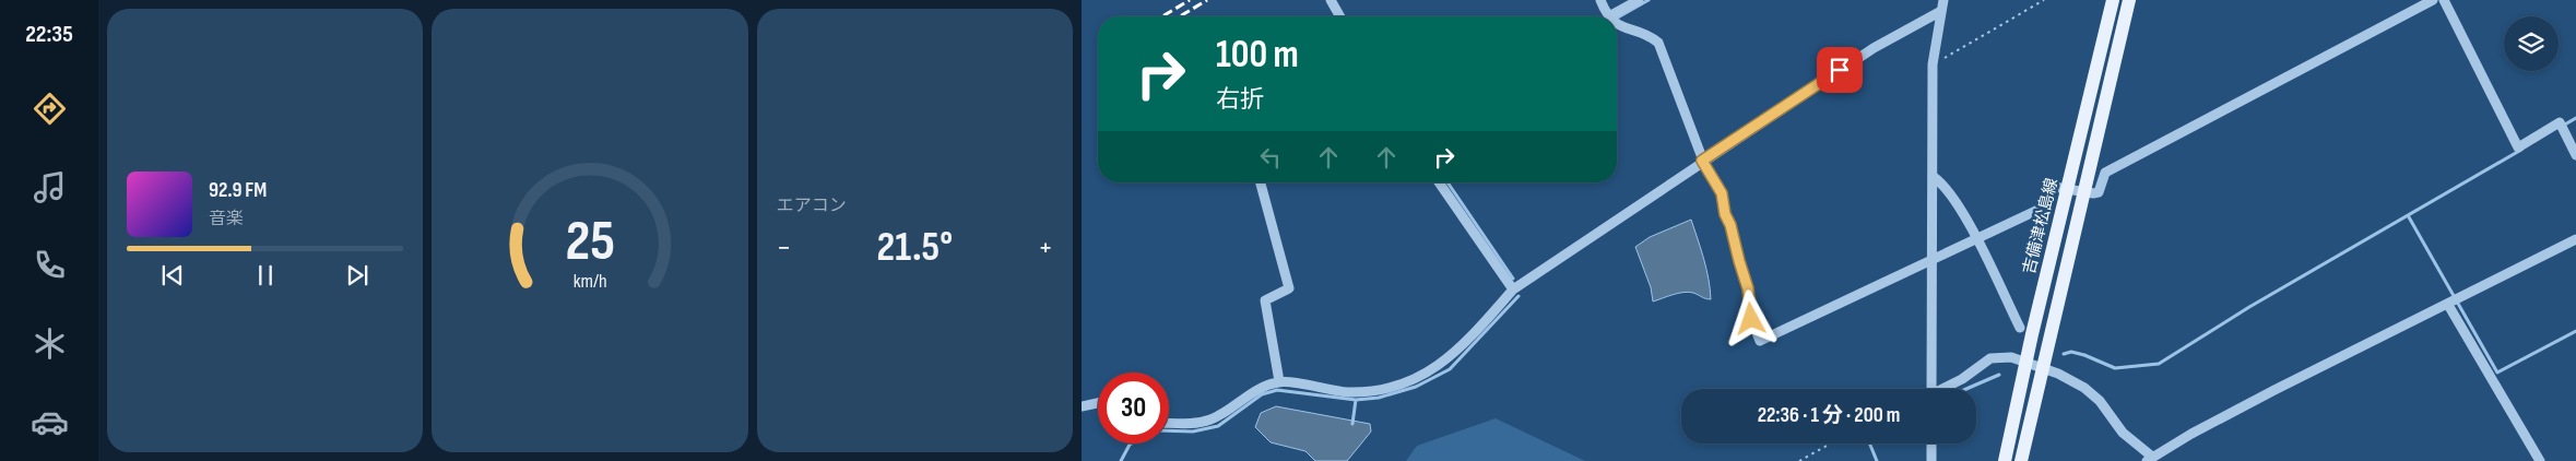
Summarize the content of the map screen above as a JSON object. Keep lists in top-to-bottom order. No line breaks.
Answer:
{"streets":{"main road":["吉備津松島線"]},"page":{"tabs":"22:35","tile":"エアコン","turn":["100 m","右折"],"song":["92.9 FM","音楽"],"heat":["−","21.5°","+"],"limit":"30","trip":"22:36 · 1 分 · 200 m","gauge":["25","km/h"]}}
